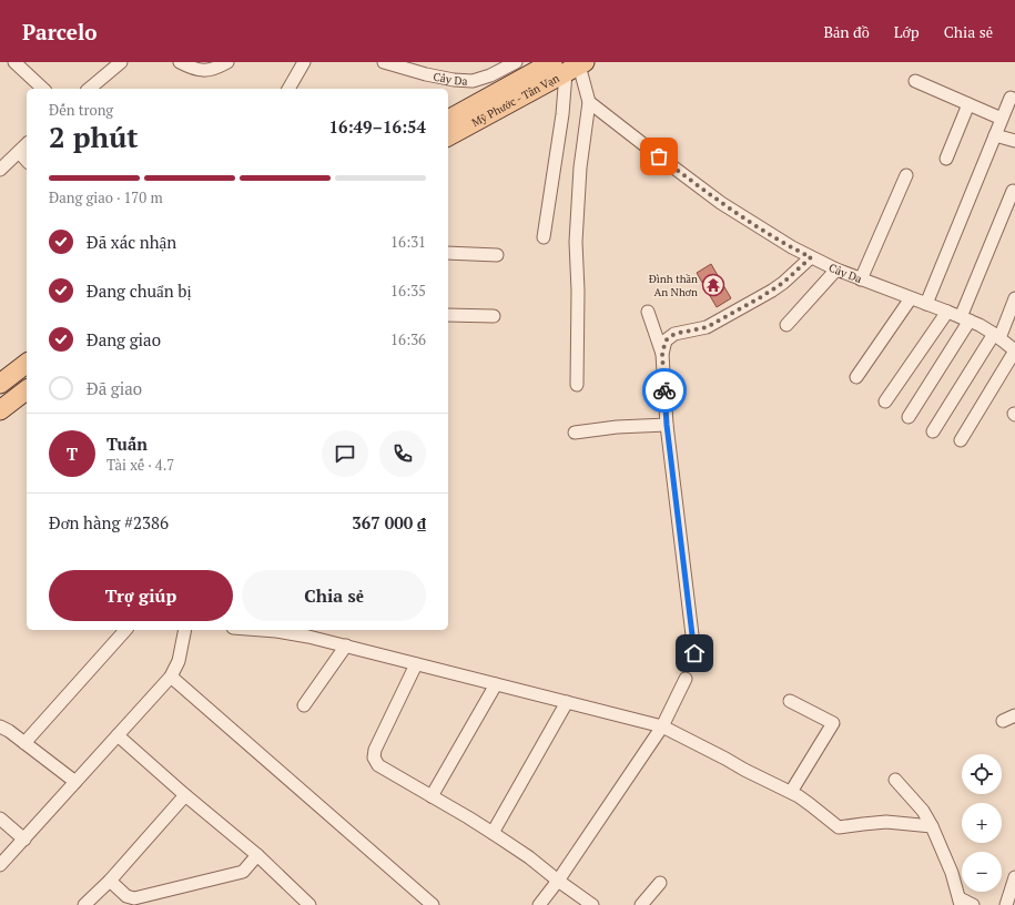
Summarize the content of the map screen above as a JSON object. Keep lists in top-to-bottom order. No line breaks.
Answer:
{"streets":{"main road":["Mỹ Phước - Tân Vạn"],"street":["Cây Da"]},"places":{"temple":["Đình thần An Nhơn"]},"page":{"header":"Parcelo","nav":["Bản đồ","Lớp","Chia sẻ"],"heading":["2 phút","Đến trong","16:49–16:54"],"panel":["Tuấn","Tài xế · 4.7","Đơn hàng #2386","367 000 ₫"],"bar":"Đang giao · 170 m","list":[["Đã xác nhận","16:31"],["Đang chuẩn bị","16:35"],["Đang giao","16:36"],"Đã giao"],"round":"T","buttons":["Trợ giúp","Chia sẻ"],"map_buttons":["+","−"]}}
